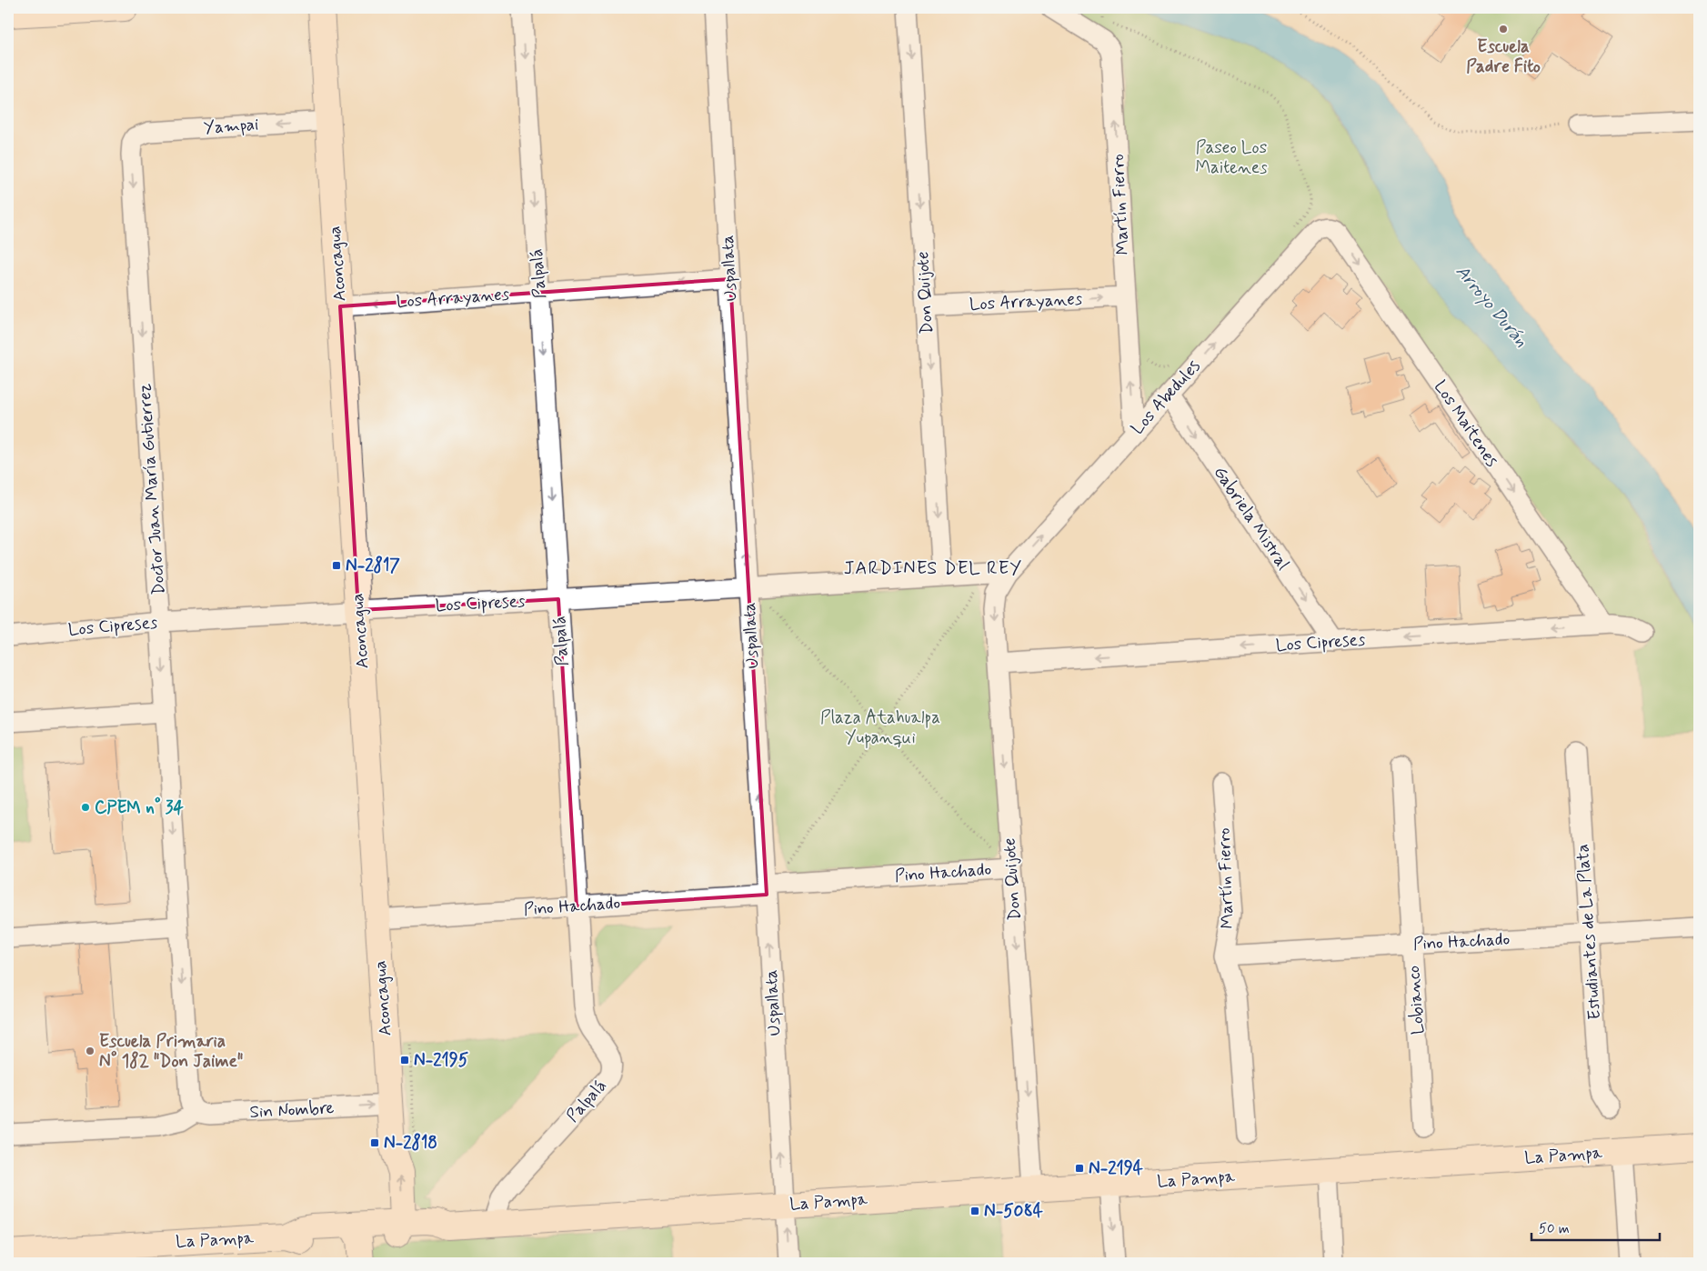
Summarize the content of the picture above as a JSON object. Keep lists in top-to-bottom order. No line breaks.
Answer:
{"streets":{"street":["Yampai","Martín Fierro","Aconcagua","Uspallata","Palpalá","Don Quijote","Los Arrayanes","Los Abedules","Los Maitenes","Doctor Juan María Gutierrez","Gabriela Mistral","Los Cipreses","Pino Hachado","Estudiantes de La Plata","Lobianco","Sin Nombre","La Pampa"]},"crossings":[["Yampai","Aconcagua"],["Yampai","Doctor Juan María Gutierrez"],["Martín Fierro","Los Arrayanes"],["Martín Fierro","Los Abedules"],["Martín Fierro","Pino Hachado"],["Aconcagua","Los Arrayanes"],["Aconcagua","Los Cipreses"],["Aconcagua","Pino Hachado"],["Aconcagua","Sin Nombre"],["Aconcagua","La Pampa"],["Uspallata","Los Arrayanes"],["Uspallata","Los Cipreses"],["Uspallata","Pino Hachado"],["Uspallata","La Pampa"],["Palpalá","Los Arrayanes"],["Palpalá","Los Cipreses"],["Palpalá","Pino Hachado"],["Palpalá","La Pampa"],["Don Quijote","Los Arrayanes"],["Don Quijote","Los Abedules"],["Don Quijote","Los Cipreses"],["Don Quijote","Pino Hachado"],["Don Quijote","La Pampa"],["Los Abedules","Los Maitenes"],["Los Abedules","Gabriela Mistral"],["Los Abedules","Los Cipreses"],["Los Maitenes","Los Cipreses"],["Doctor Juan María Gutierrez","Los Cipreses"],["Doctor Juan María Gutierrez","Sin Nombre"],["Gabriela Mistral","Los Cipreses"],["Pino Hachado","Estudiantes de La Plata"],["Pino Hachado","Lobianco"]],"one_way":["Yampai","Martín Fierro","Uspallata","Palpalá","Don Quijote","Los Abedules","Los Maitenes","Doctor Juan María Gutierrez","Gabriela Mistral","Los Cipreses","Sin Nombre"],"districts":["JARDINES DEL REY"],"water":["Arroyo Durán"],"parks":["Paseo Los Maitenes","Plaza Atahualpa Yupanqui"],"places":{"other":["Escuela Padre Fito","CPEM n° 34","Escuela Primaria N° 182 \"Don Jaime\""],"transit":["N-2817","N-2195","N-2818","N-2194","N-5084"]},"scale_bar":"50 m"}
